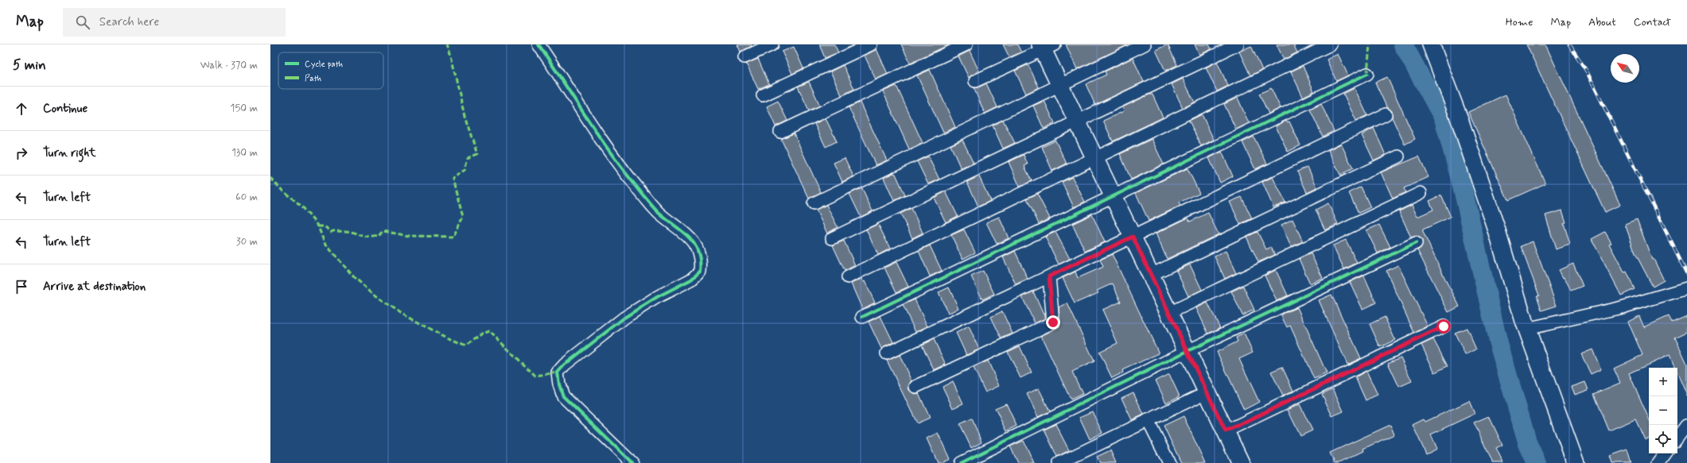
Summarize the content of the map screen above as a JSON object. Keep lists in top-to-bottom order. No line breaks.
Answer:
{"legend":["Cycle path","Path"],"north":"top left","page":{"header":"Map","search":"Search here","nav":["Home","Map","About","Contact"],"heading":["5 min","Walk · 370 m"],"list":[["Continue","150 m"],["Turn right","130 m"],["Turn left","60 m"],["Turn left","30 m"],"Arrive at destination"],"map_buttons":["+","−"]}}
